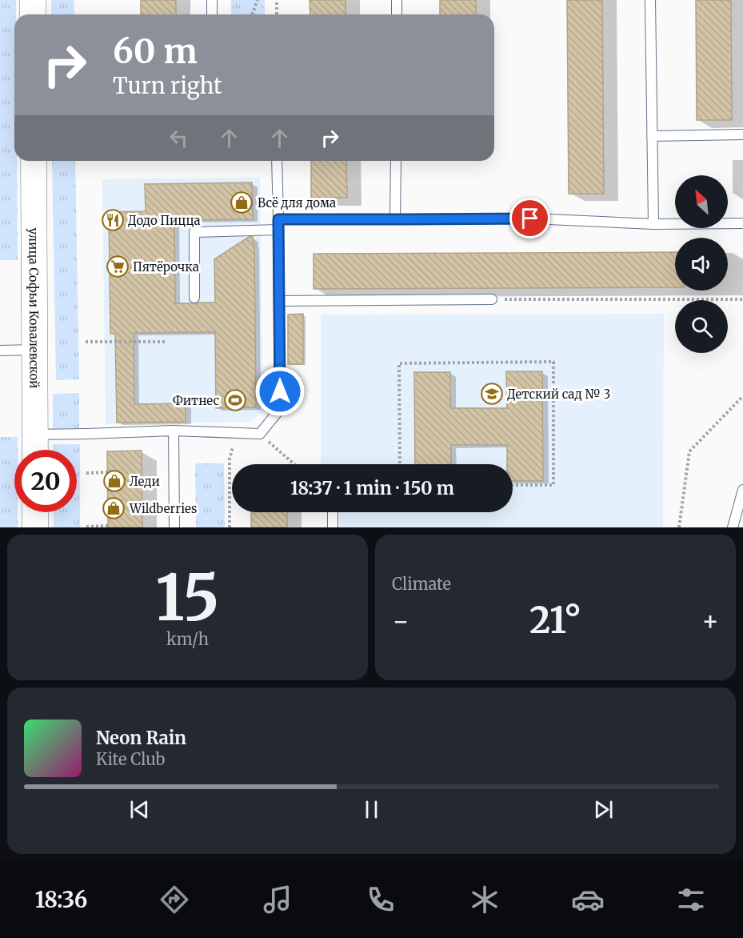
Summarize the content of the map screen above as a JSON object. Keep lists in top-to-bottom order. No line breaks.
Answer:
{"streets":{"street":["улица Софьи Ковалевской"]},"places":{"shop":["Всё для дома","Леди","Wildberries"],"restaurant":["Додо Пицца"],"supermarket":["Пятёрочка"],"school or university":["Детский сад № 3"],"sports":["Фитнес"]},"north":"top left","page":{"turn":["60 m","Turn right"],"limit":"20","trip":"18:37 · 1 min · 150 m","tile":[["15","km/h"],"Climate"],"heat":["−","21°","+"],"song":["Neon Rain","Kite Club"],"tabs":"18:36"}}
